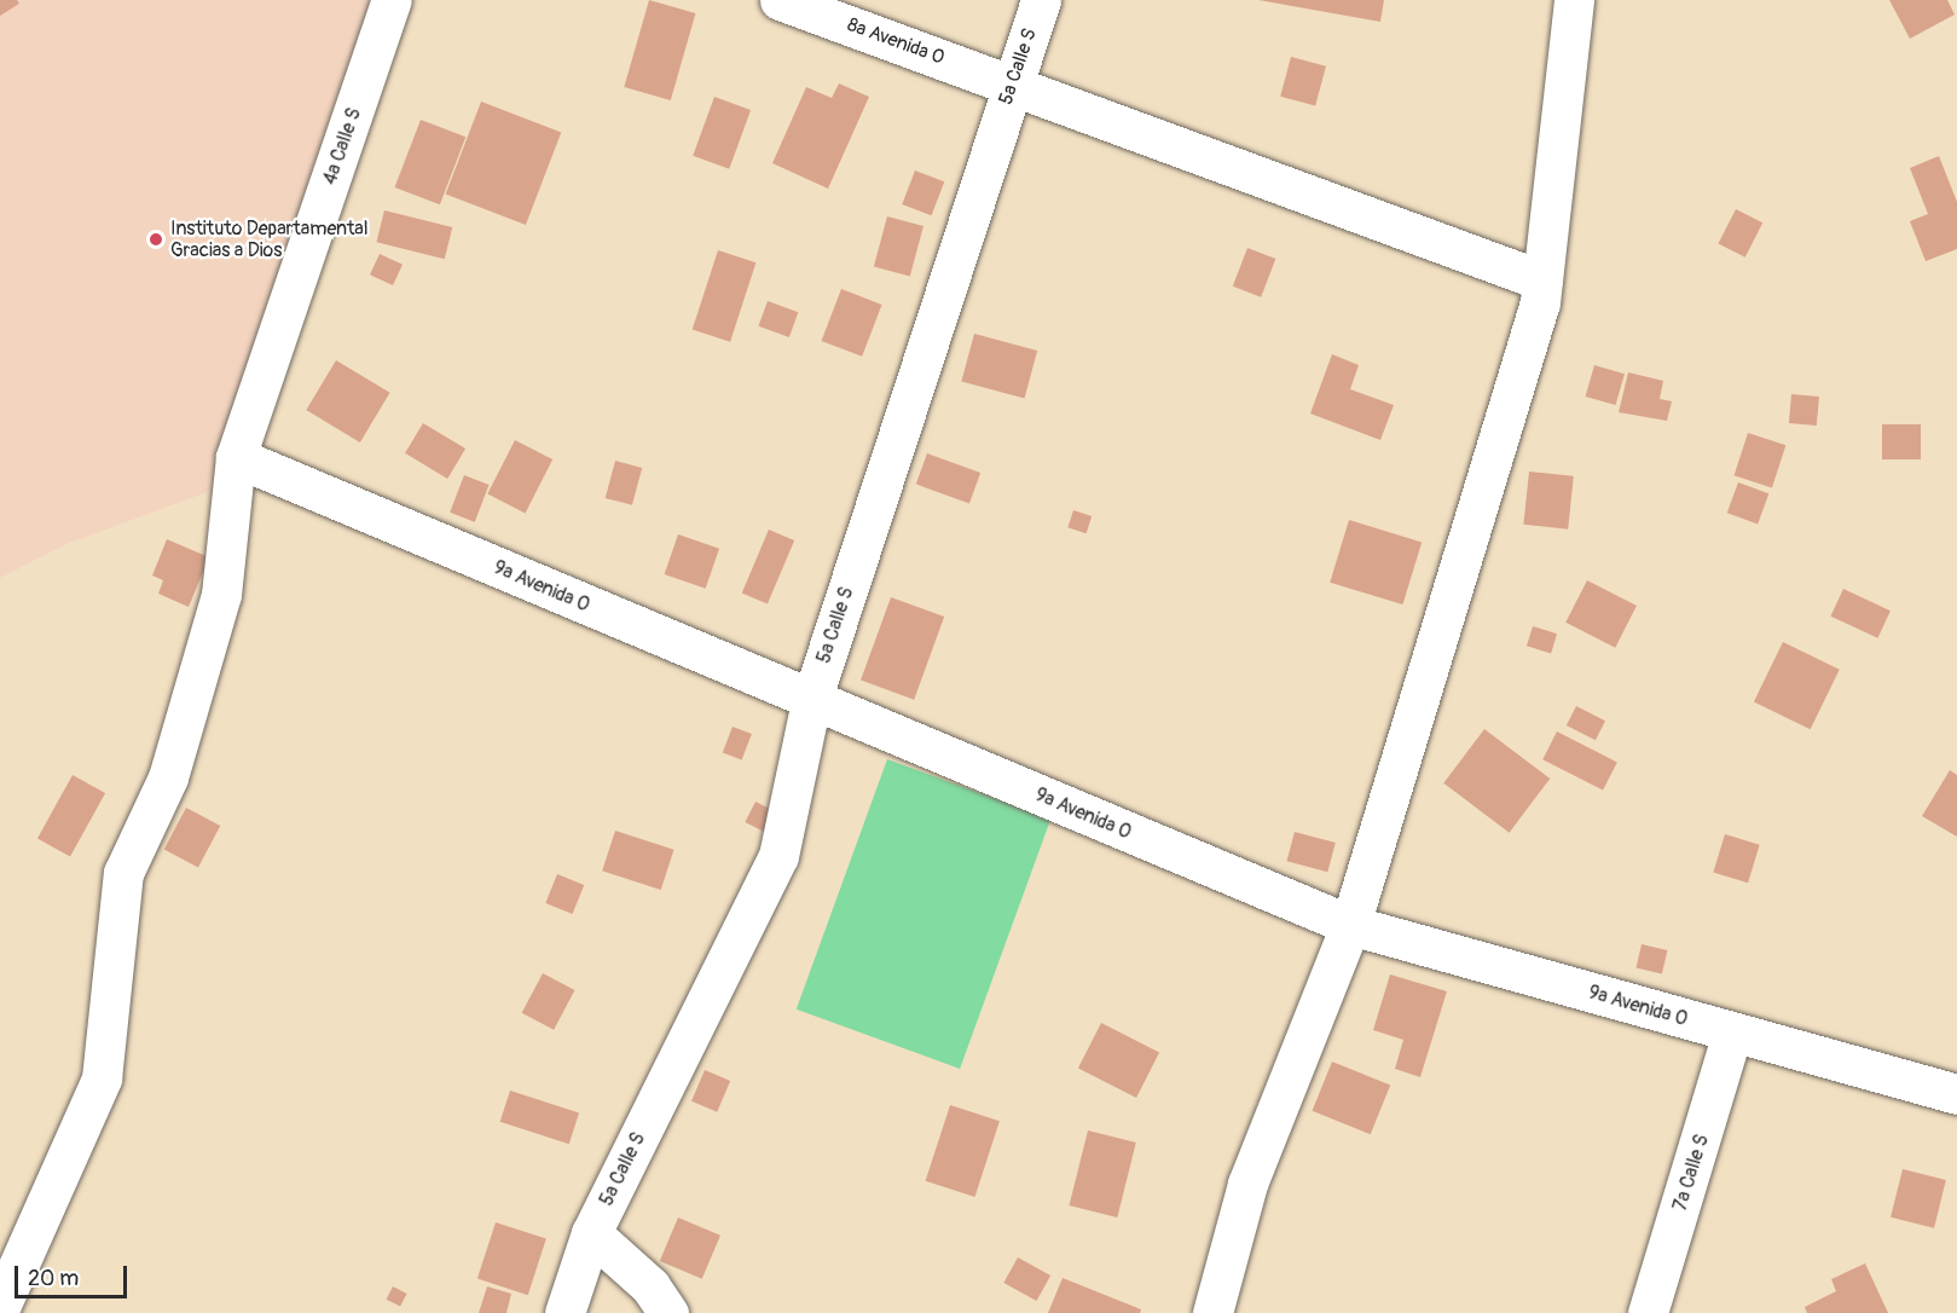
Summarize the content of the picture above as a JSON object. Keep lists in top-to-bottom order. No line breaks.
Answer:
{"streets":{"street":["8a Avenida O","5a Calle S","4a Calle S","9a Avenida O","7a Calle S"]},"crossings":[["8a Avenida O","5a Calle S"],["5a Calle S","9a Avenida O"],["4a Calle S","9a Avenida O"],["9a Avenida O","7a Calle S"]],"places":["Instituto Departamental Gracias a Dios"],"scale_bar":"20 m"}
